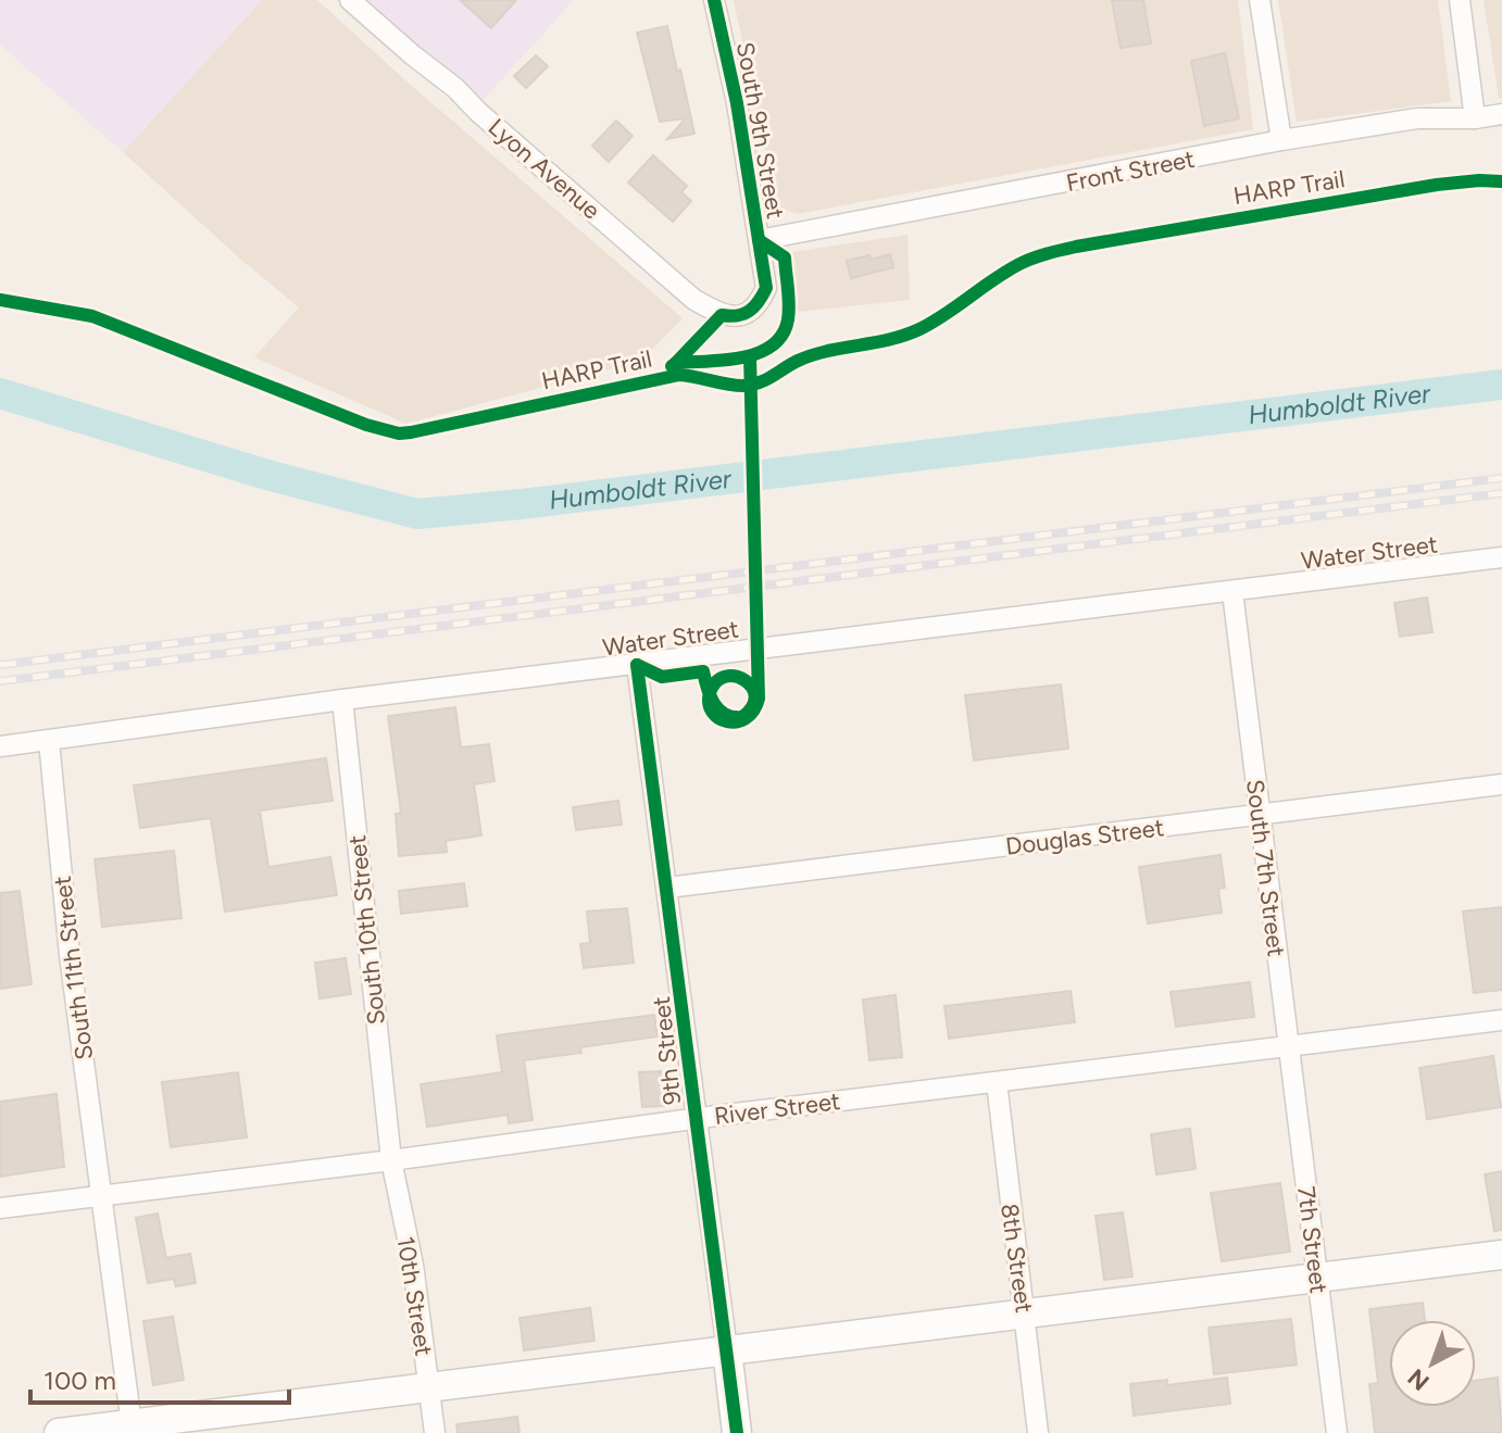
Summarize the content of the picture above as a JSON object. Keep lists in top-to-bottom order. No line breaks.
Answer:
{"streets":{"street":["South 9th Street","Lyon Avenue","Front Street","Water Street","Douglas Street","South 7th Street","South 10th Street","South 11th Street","9th Street","River Street","7th Street","8th Street","10th Street"],"cycle path":["HARP Trail"]},"crossings":[["South 9th Street","Lyon Avenue"],["South 9th Street","Front Street"],["Water Street","South 7th Street"],["Water Street","South 10th Street"],["Water Street","South 11th Street"],["Water Street","9th Street"],["Douglas Street","South 7th Street"],["Douglas Street","9th Street"],["South 7th Street","River Street"],["South 7th Street","7th Street"],["South 10th Street","River Street"],["South 10th Street","10th Street"],["South 11th Street","River Street"],["9th Street","River Street"],["River Street","7th Street"],["River Street","8th Street"],["River Street","10th Street"]],"water":["Humboldt River"],"scale_bar":"100 m","north":"bottom left"}
